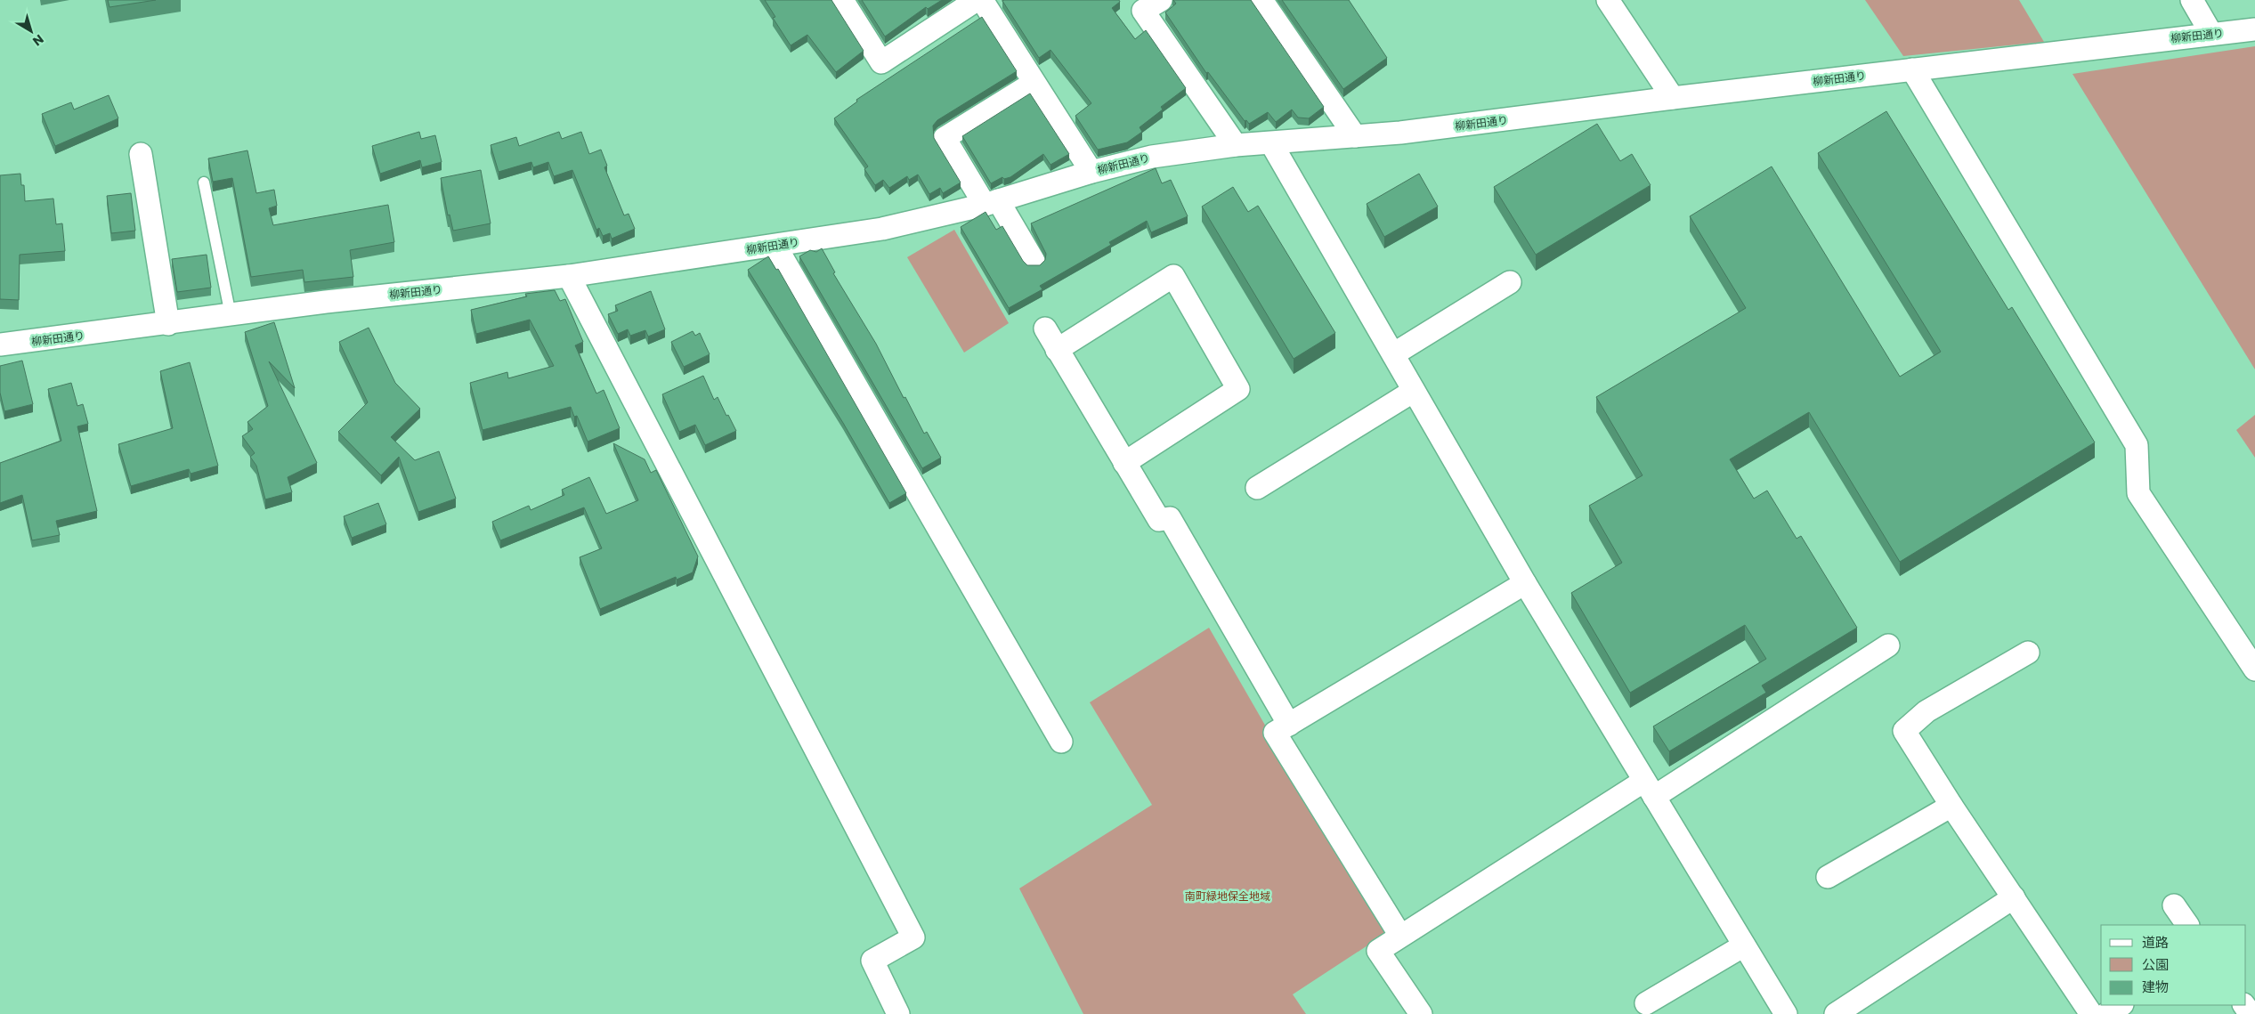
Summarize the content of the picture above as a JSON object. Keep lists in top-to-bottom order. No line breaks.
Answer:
{"streets":{"street":["柳新田通り"]},"parks":["南町緑地保全地域"],"legend":["道路","公園","建物"],"north":"bottom right"}
